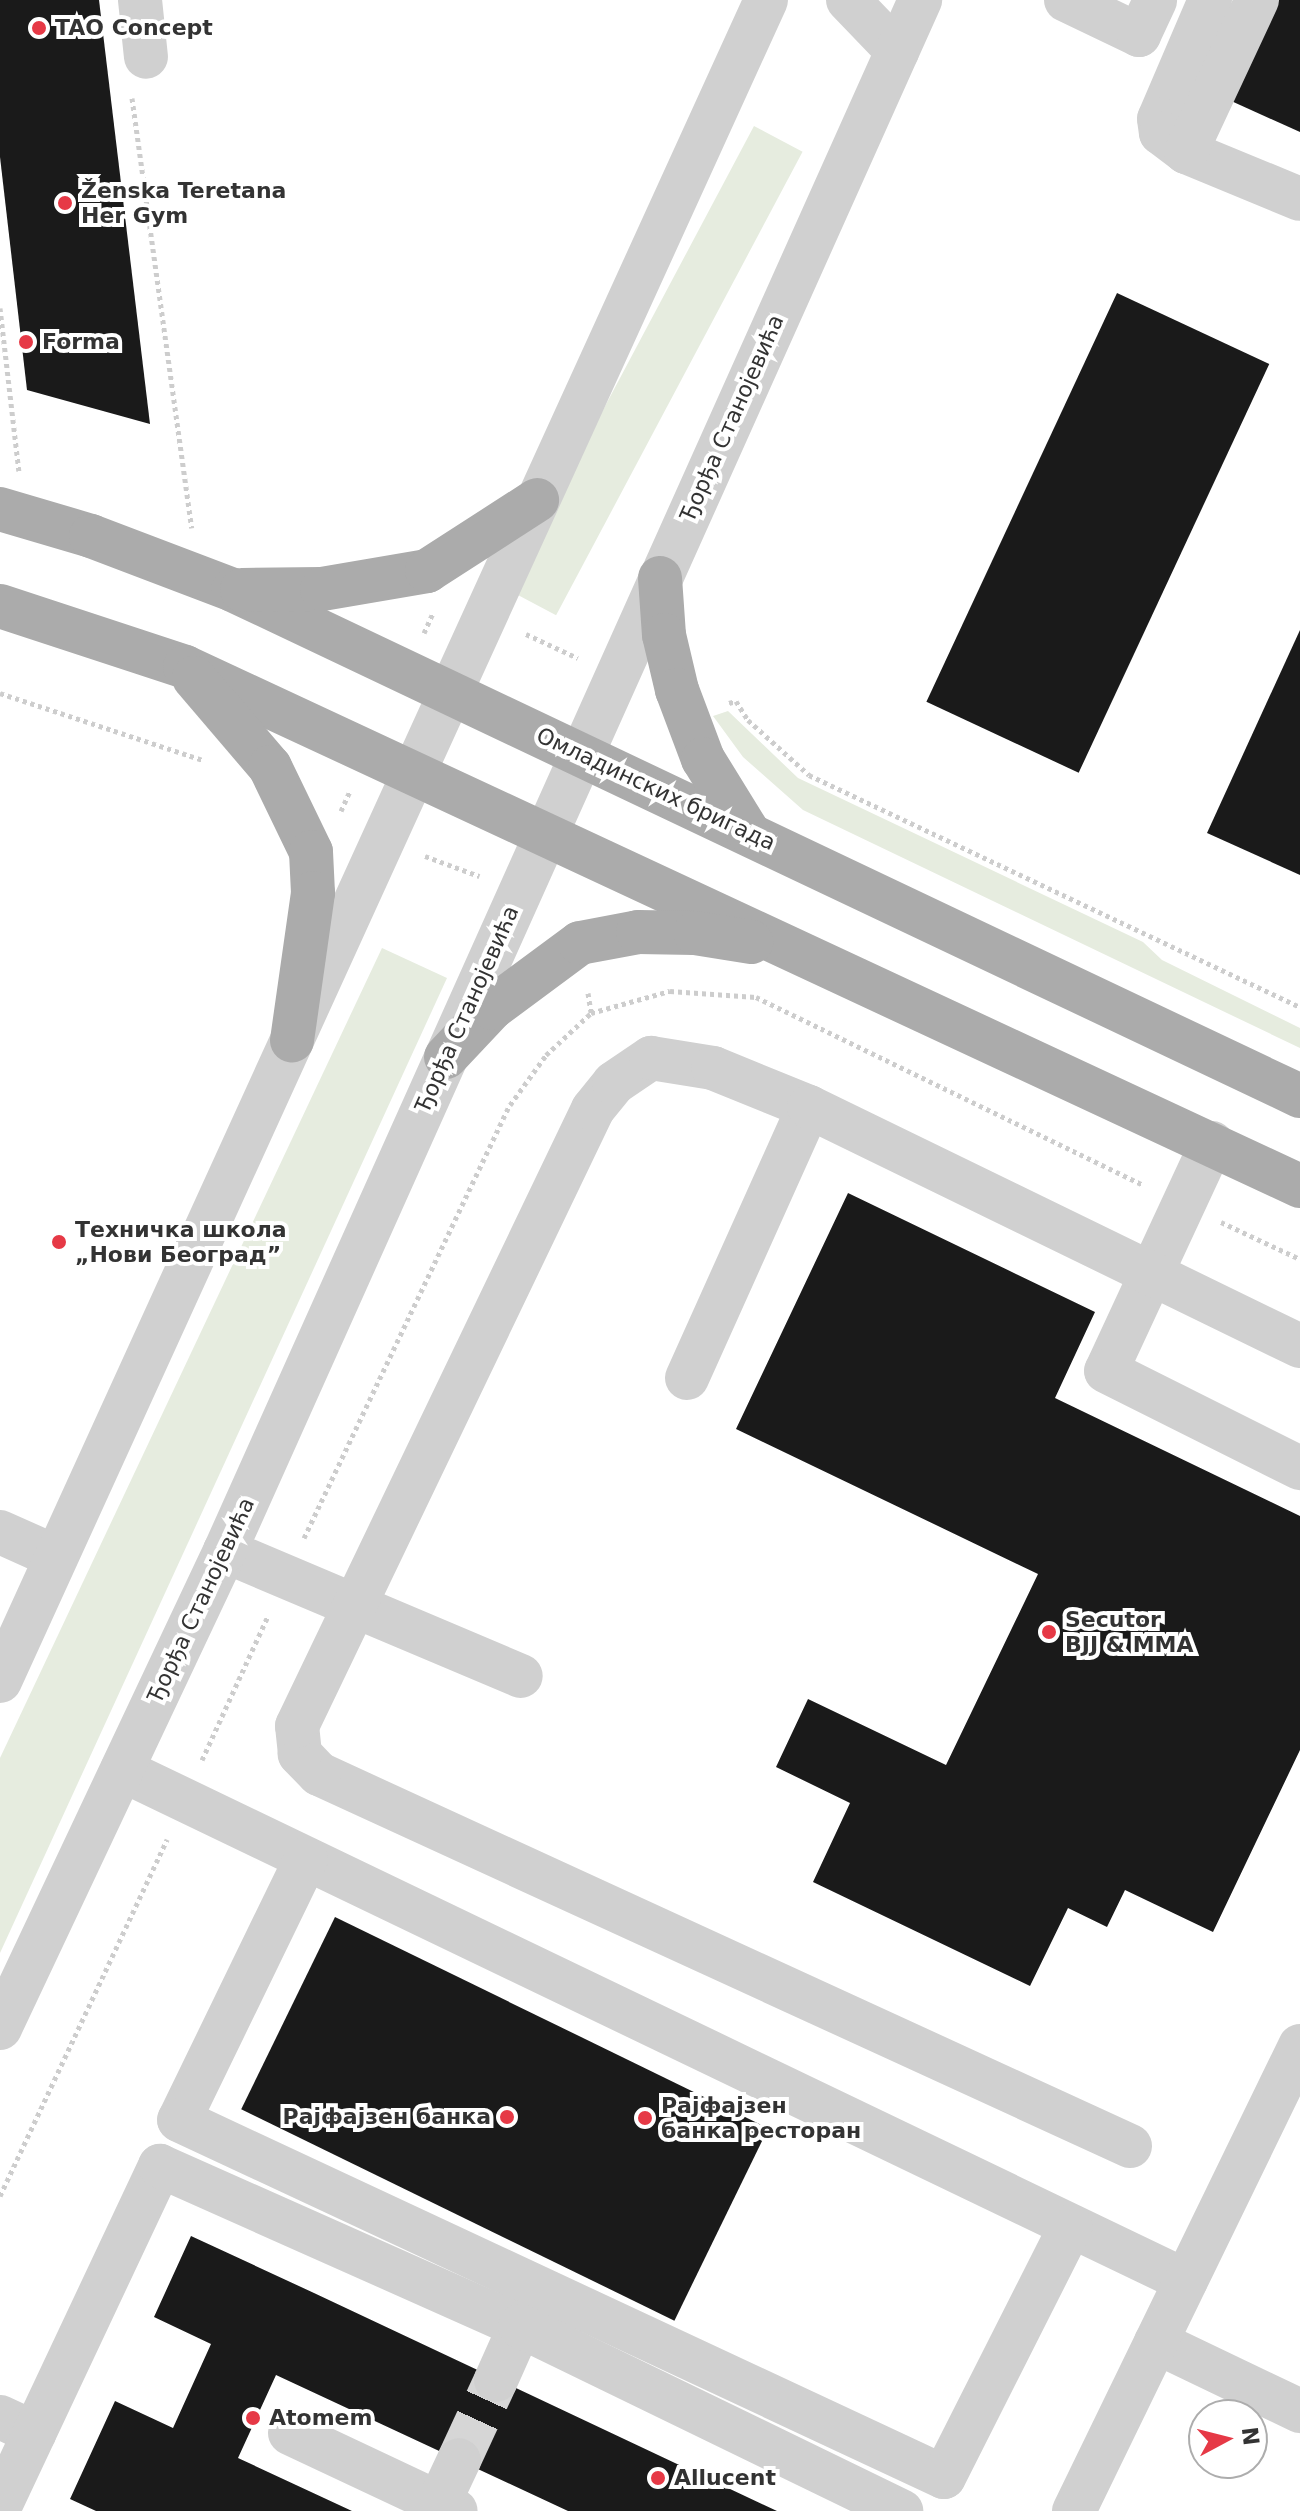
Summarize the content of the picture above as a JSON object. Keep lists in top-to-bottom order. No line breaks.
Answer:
{"streets":{"main road":["Омладинских бригада"],"street":["Ђорђа Станојевића"]},"crossings":[["Ђорђа Станојевића","Омладинских бригада"]],"places":["TAO Concept","Ženska Teretana Her Gym","Forma","Техничка школа „Нови Београд”","Secutor BJJ & MMA","Рајфајзен банка","Рајфајзен банка ресторан","Atomem","Allucent"],"north":"right"}
